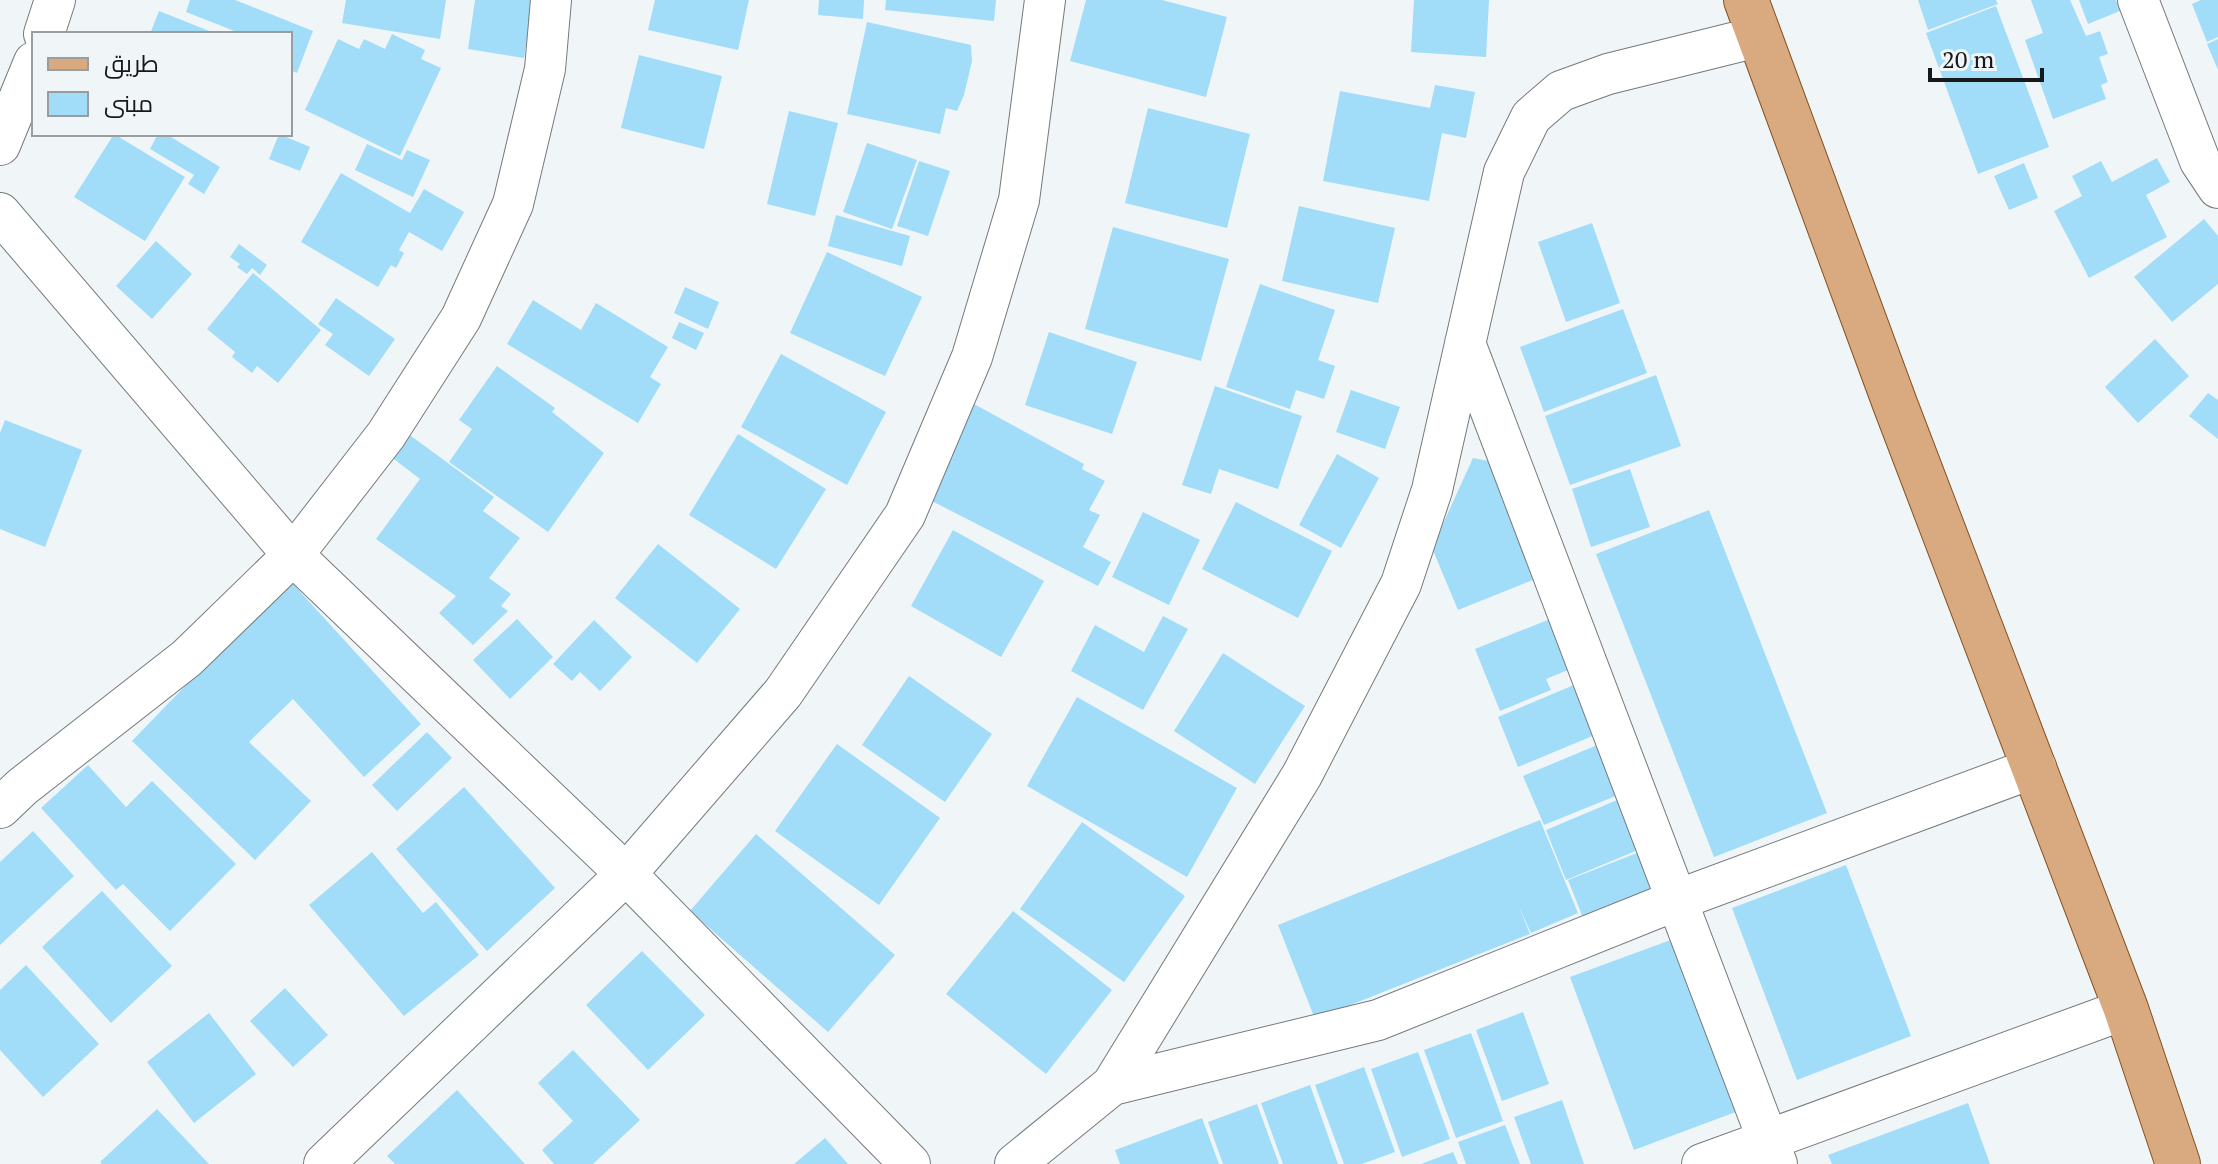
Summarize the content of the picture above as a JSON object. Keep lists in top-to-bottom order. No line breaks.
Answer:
{"legend":["طريق","مبنى"],"scale_bar":"20 m"}
